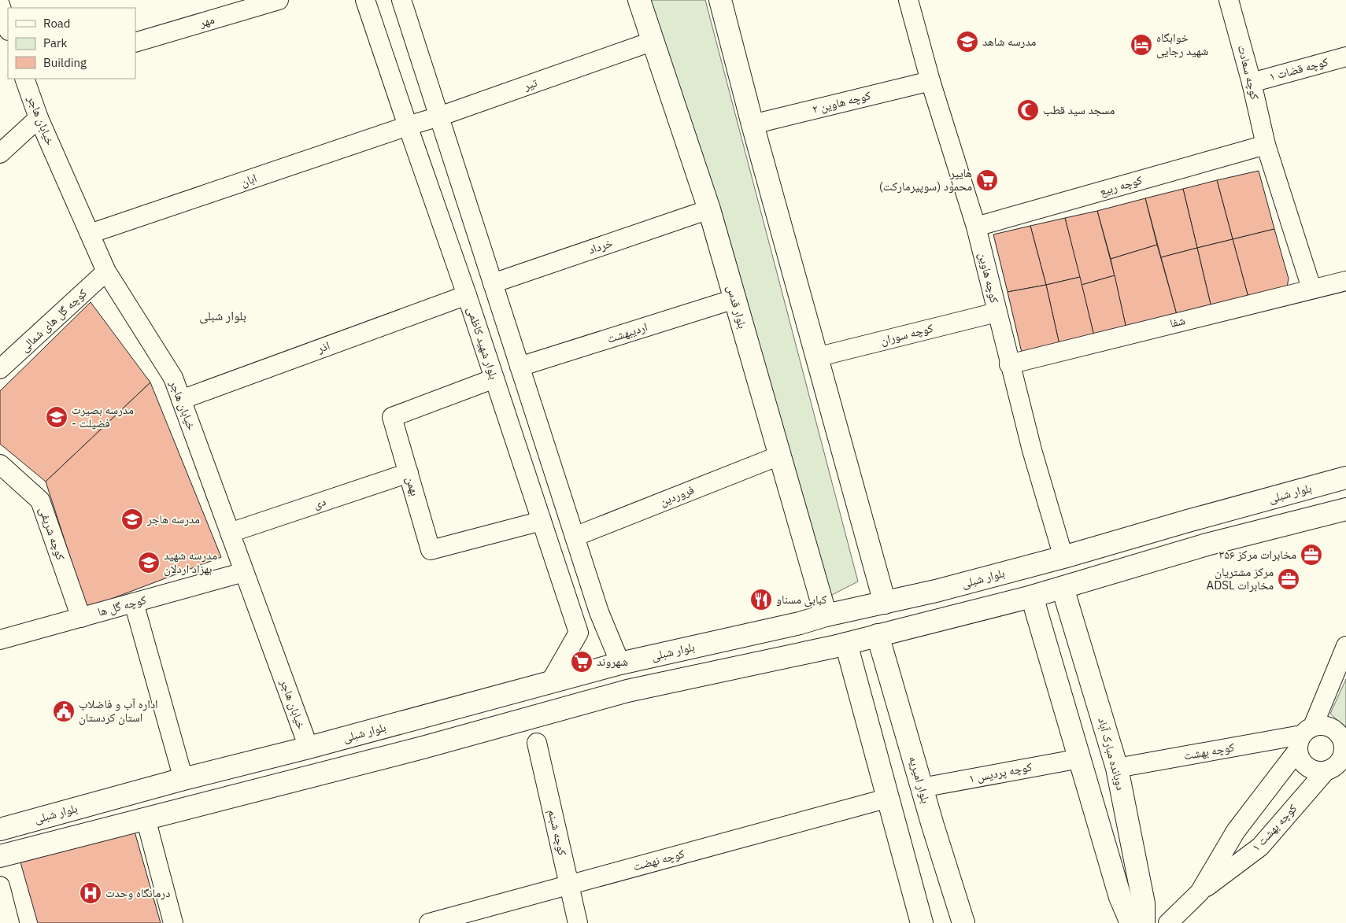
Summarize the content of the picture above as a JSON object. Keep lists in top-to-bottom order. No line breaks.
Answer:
{"streets":{"street":["مهر","کوچه قضات ۱","کوچه سعادت","تیر","کوچه هاوین ۲","خیابان هاجر","ابان","کوچه ربیع","خرداد","کوچه هاوین","بلوار قدس","کوچه گل های شمالی","شفا","اردیبهشت","کوچه سوران","بلوار شهید کاظمی","اذر","بهمن","بلوار شبلی","فروردین","دی","کوچه شریفی","کوچه گل ها","کوچه بهشت","دوبانده مبارک آباد","کوچه پردیس ۱","بلوار امیریه","کوچه بهشت ۱","کوچه شبنم","کوچه نهضت"]},"crossings":[["کوچه قضات ۱","کوچه سعادت"],["کوچه سعادت","کوچه ربیع"],["کوچه سعادت","شفا"],["تیر","ابان"],["تیر","بلوار قدس"],["تیر","بلوار شهید کاظمی"],["کوچه هاوین ۲","کوچه هاوین"],["خیابان هاجر","ابان"],["خیابان هاجر","کوچه گل های شمالی"],["خیابان هاجر","اذر"],["خیابان هاجر","بلوار شبلی"],["خیابان هاجر","دی"],["خیابان هاجر","کوچه گل ها"],["ابان","بلوار شهید کاظمی"],["کوچه ربیع","کوچه هاوین"],["خرداد","بلوار قدس"],["کوچه هاوین","شفا"],["کوچه هاوین","کوچه سوران"],["کوچه هاوین","بلوار شبلی"],["بلوار قدس","اردیبهشت"],["بلوار قدس","بلوار شبلی"],["بلوار قدس","فروردین"],["بلوار شهید کاظمی","اذر"],["بلوار شهید کاظمی","بهمن"],["بلوار شهید کاظمی","بلوار شبلی"],["بهمن","دی"],["کوچه شریفی","کوچه گل ها"],["کوچه بهشت","دوبانده مبارک آباد"],["کوچه بهشت","کوچه بهشت ۱"],["کوچه پردیس ۱","بلوار امیریه"],["کوچه شبنم","کوچه نهضت"]],"districts":["بلوار شبلی"],"places":{"school or university":["مدرسه شاهد","مدرسه بصیرت - فضیلت","مدرسه هاجر","مدرسه شهید بهزاد اردلان"],"hotel":["خوابگاه شهید رجایی"],"mosque":["مسجد سید قطب"],"supermarket":["هایپر (سوپیرمارکت) محمود","شهروند"],"office":["مخابرات مرکز ۳۵۶","مرکز مشتریان ADSL مخابرات"],"restaurant":["کبابی مسناو"],"public building":["اداره آب و فاضلاب استان کردستان"],"hospital":["درمانگاه وحدت"]},"legend":["Road","Park","Building"]}
